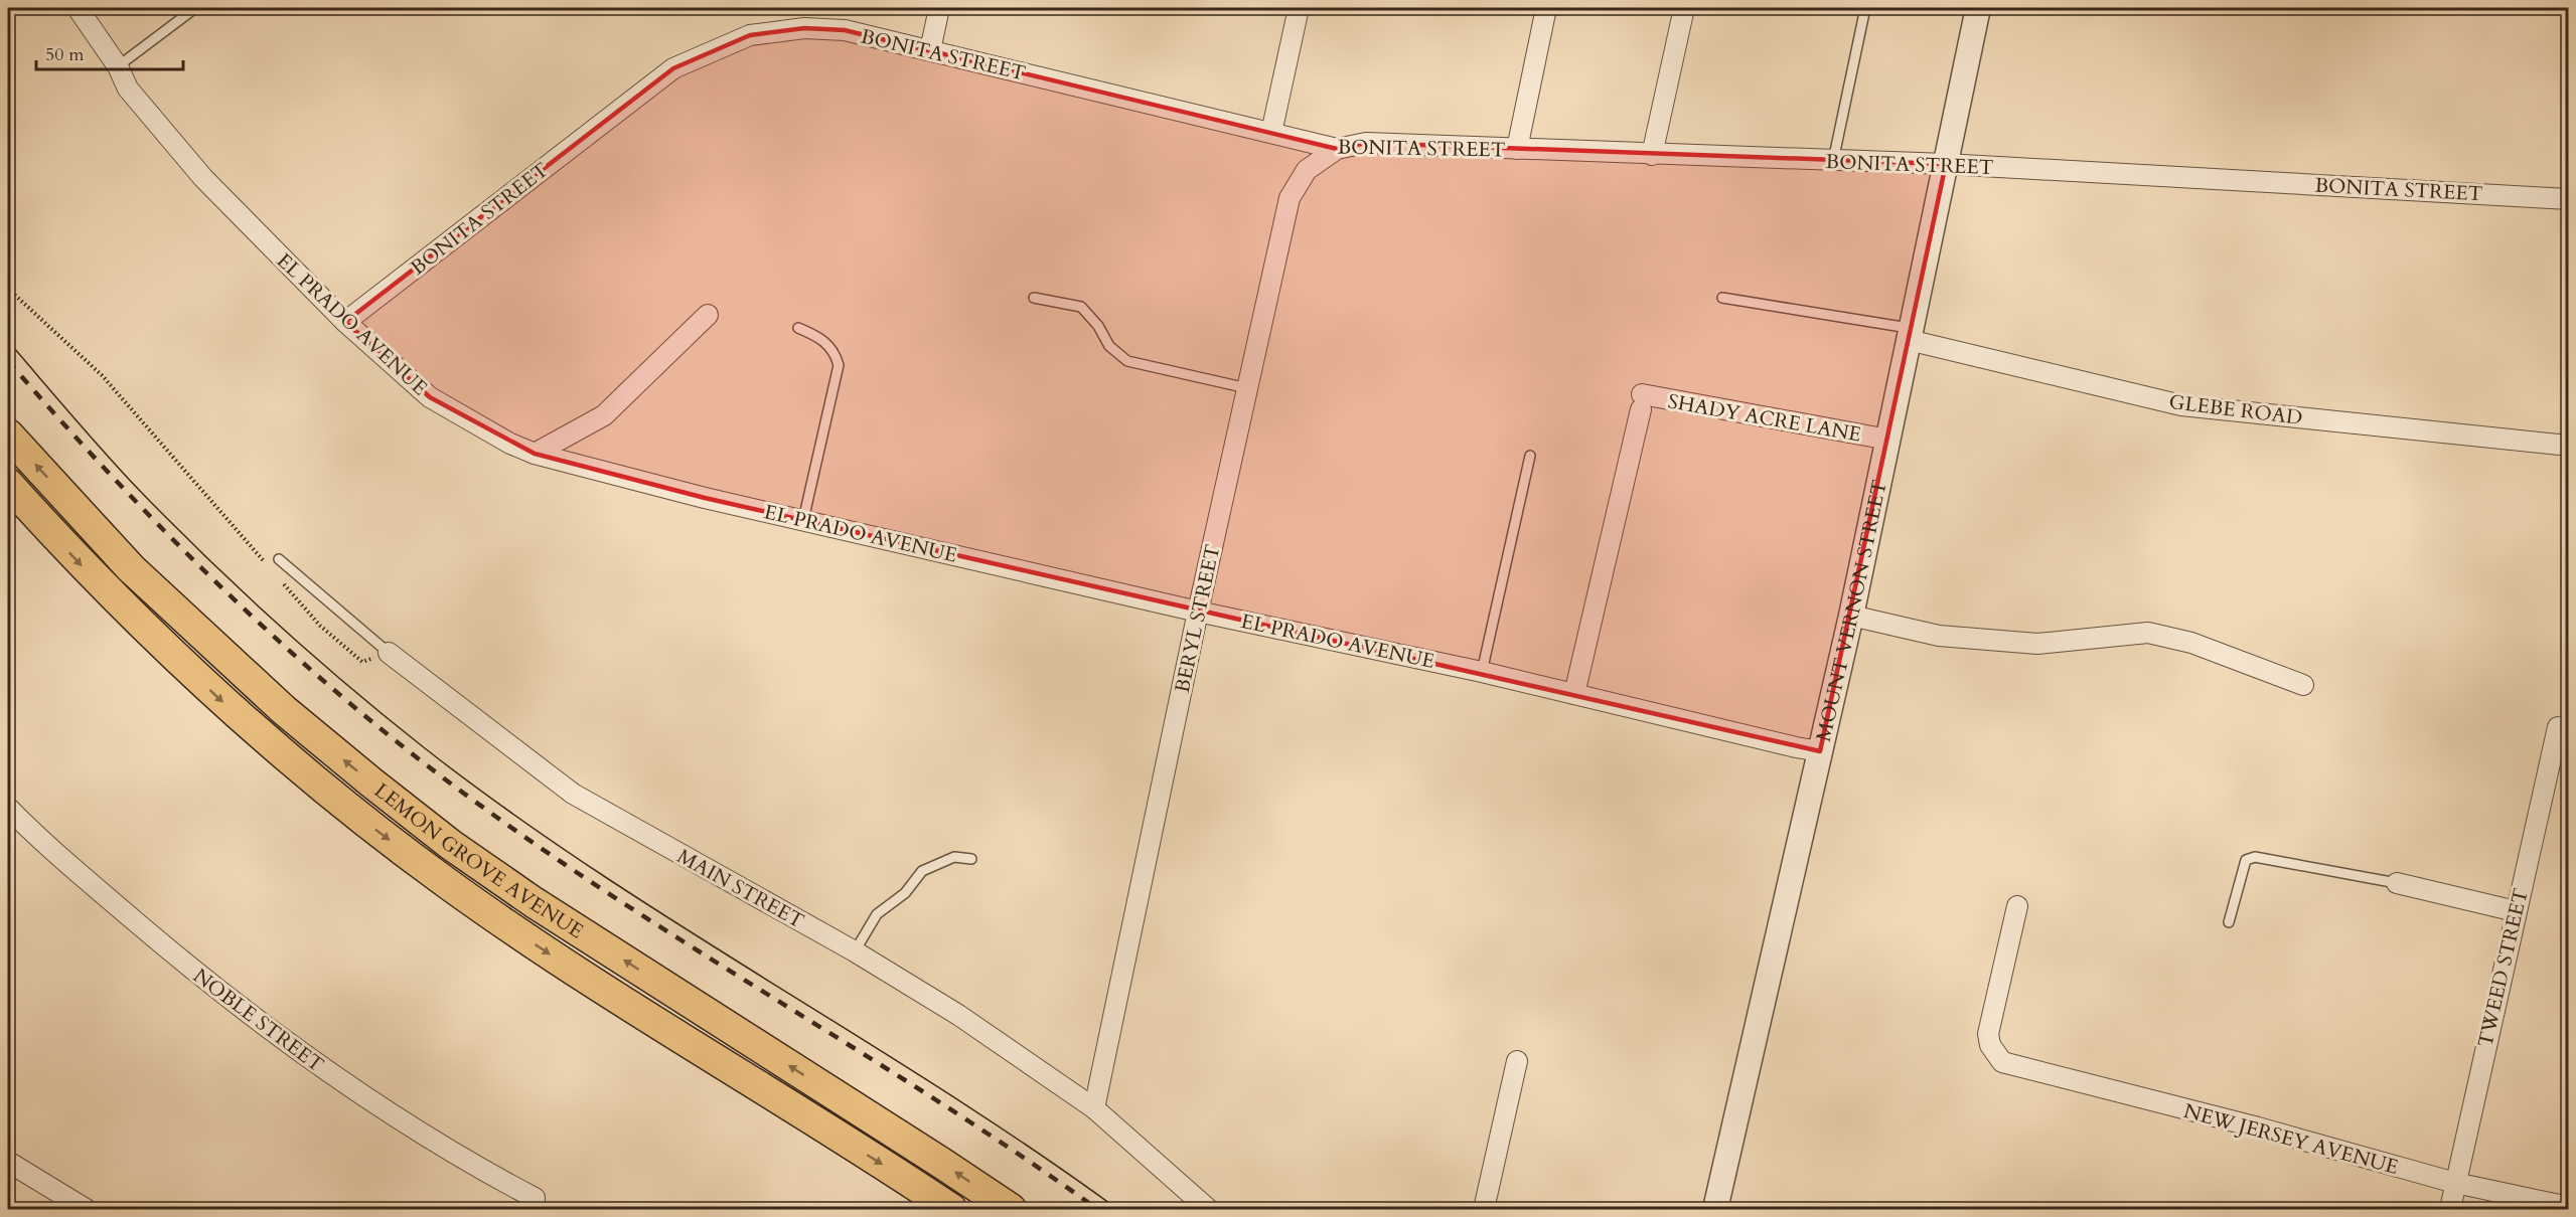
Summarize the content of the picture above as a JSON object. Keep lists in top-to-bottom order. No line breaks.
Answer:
{"streets":{"main road":["LEMON GROVE AVENUE"],"street":["BONITA STREET","EL PRADO AVENUE","GLEBE ROAD","SHADY ACRE LANE","MOUNT VERNON STREET","BERYL STREET","MAIN STREET","TWEED STREET","NOBLE STREET","NEW JERSEY AVENUE"]},"crossings":[["BONITA STREET","EL PRADO AVENUE"],["BONITA STREET","MOUNT VERNON STREET"],["BONITA STREET","BERYL STREET"],["EL PRADO AVENUE","SHADY ACRE LANE"],["EL PRADO AVENUE","MOUNT VERNON STREET"],["EL PRADO AVENUE","BERYL STREET"],["GLEBE ROAD","MOUNT VERNON STREET"],["SHADY ACRE LANE","MOUNT VERNON STREET"],["BERYL STREET","MAIN STREET"],["TWEED STREET","NEW JERSEY AVENUE"]],"scale_bar":"50 m"}
